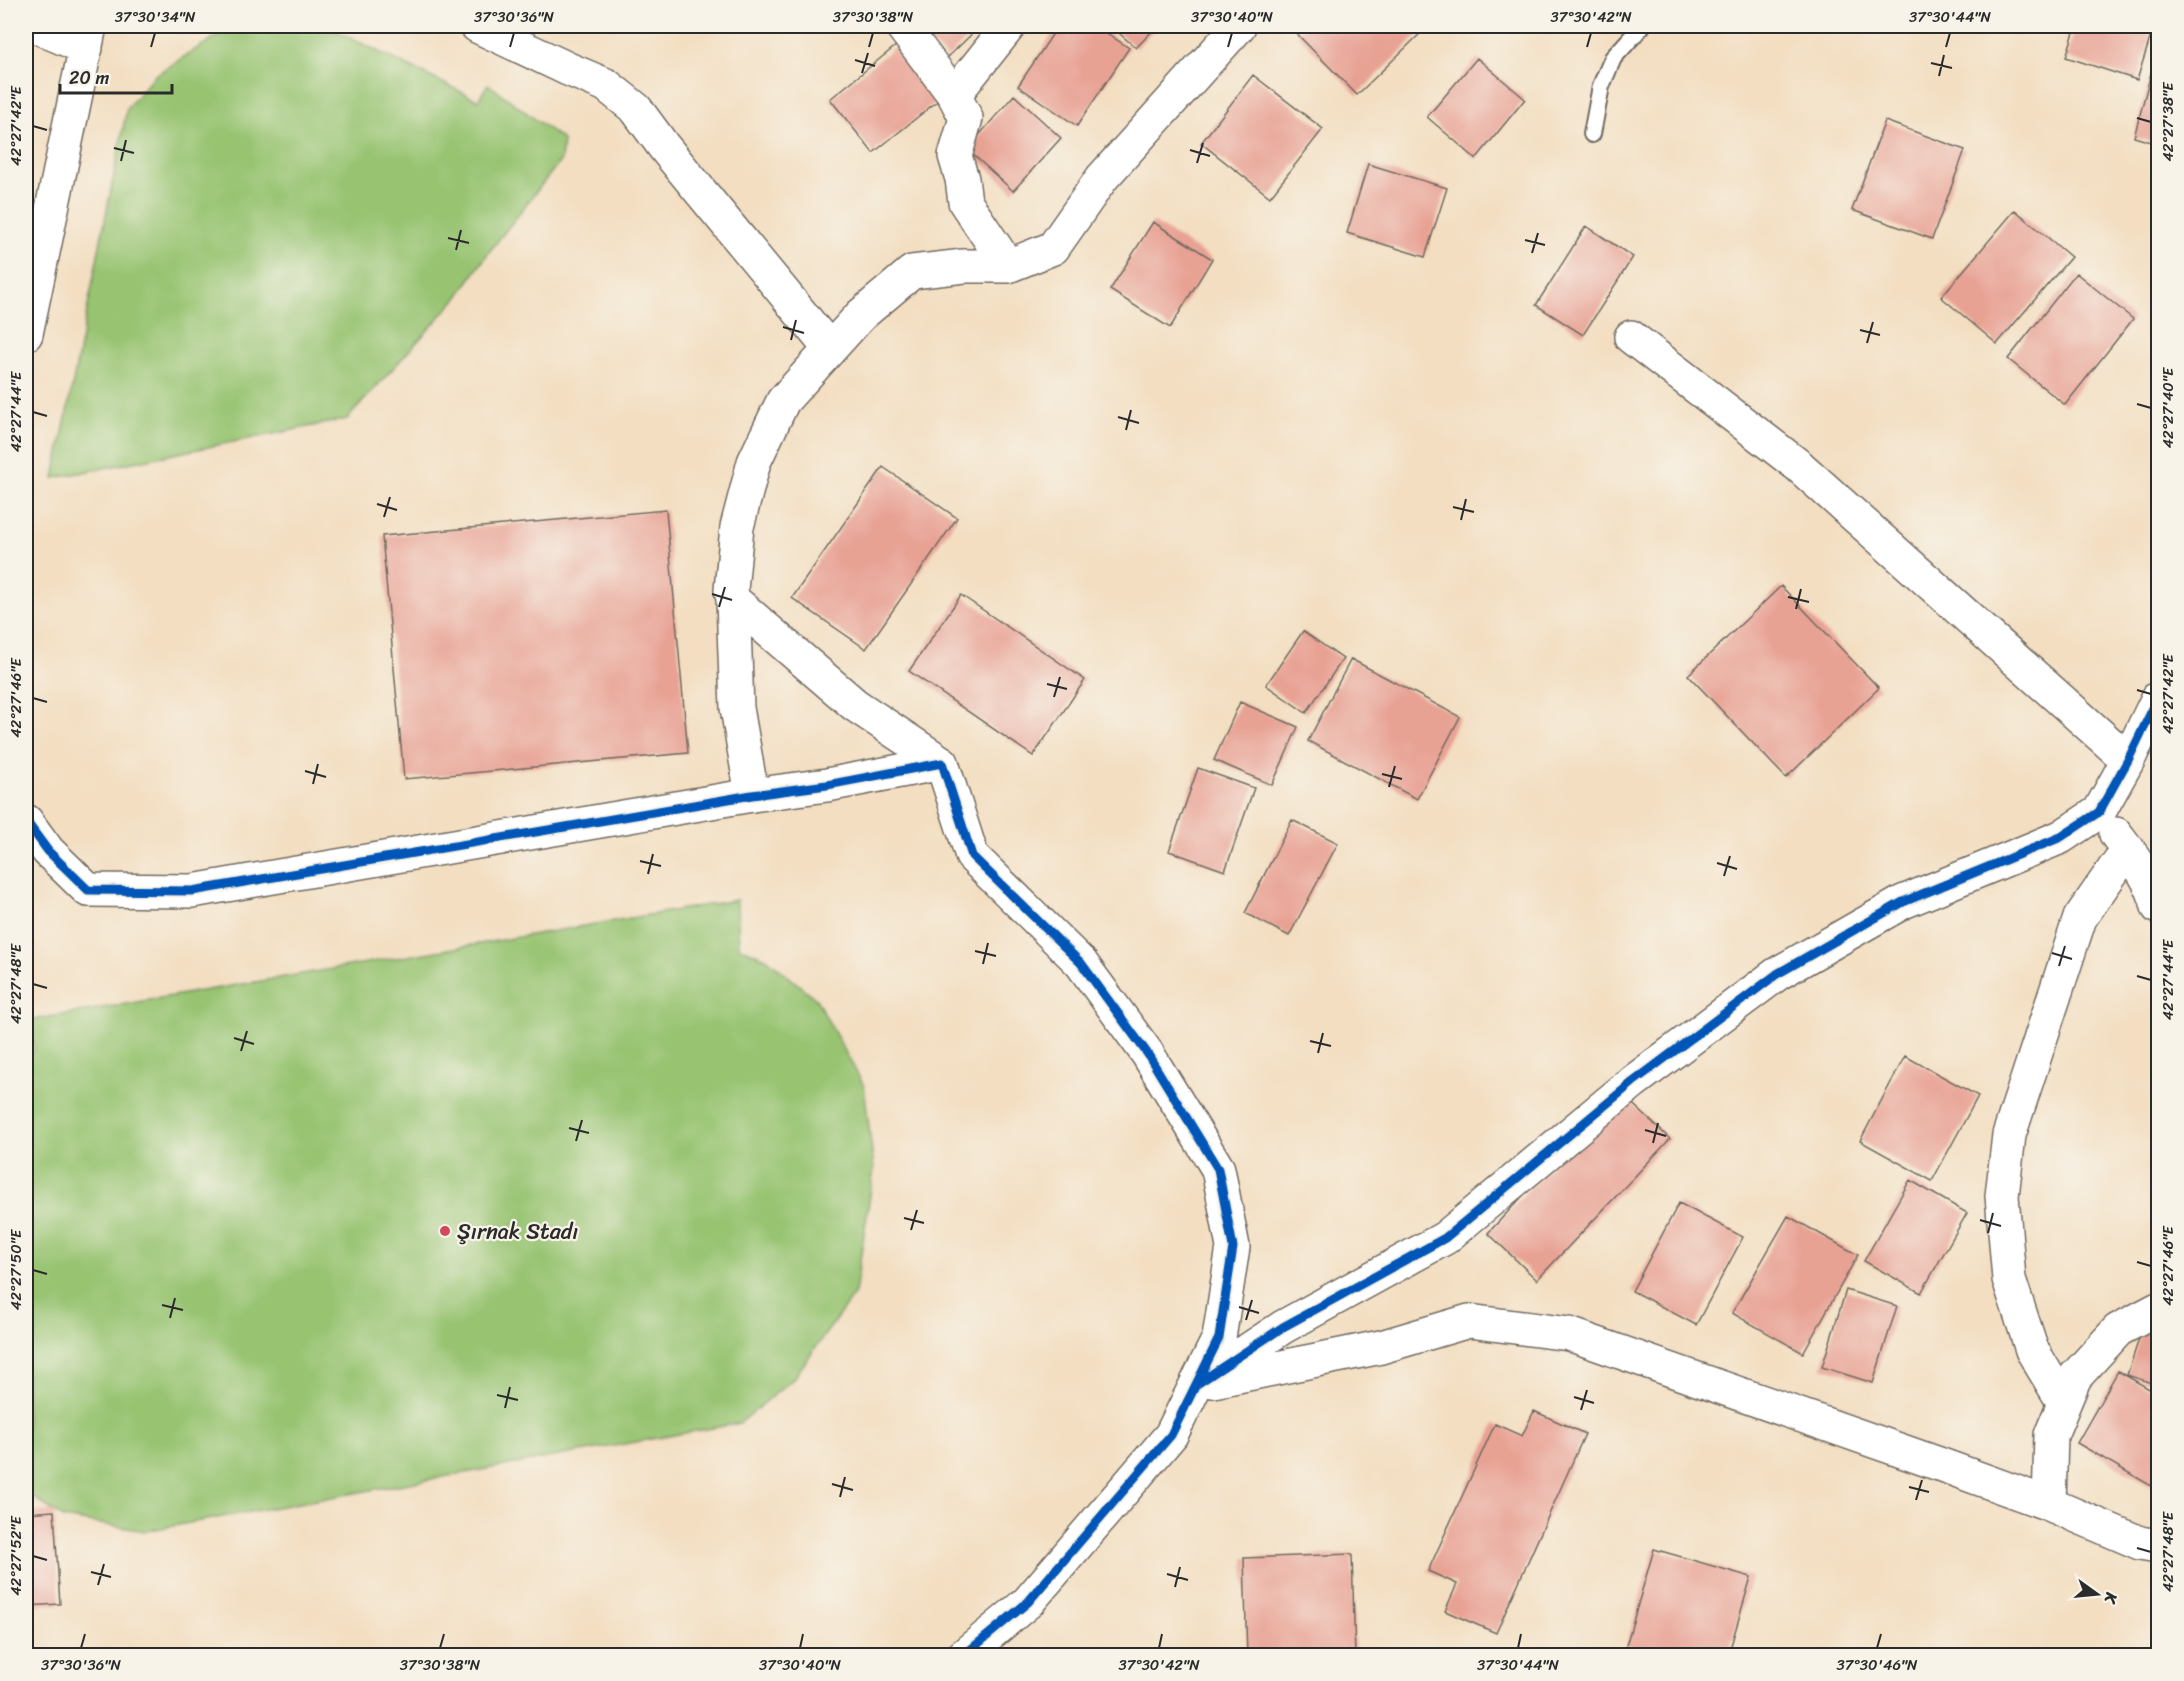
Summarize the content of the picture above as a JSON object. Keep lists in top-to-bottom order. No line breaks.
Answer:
{"places":["Şırnak Stadı"],"scale_bar":"20 m","north":"right","coordinates":["37°30'34\"N","37°30'36\"N","37°30'38\"N","37°30'40\"N","37°30'42\"N","37°30'44\"N","42°27'38\"E","42°27'42\"E","42°27'40\"E","42°27'44\"E","42°27'46\"E","42°27'48\"E","42°27'50\"E","42°27'52\"E","37°30'46\"N"]}
